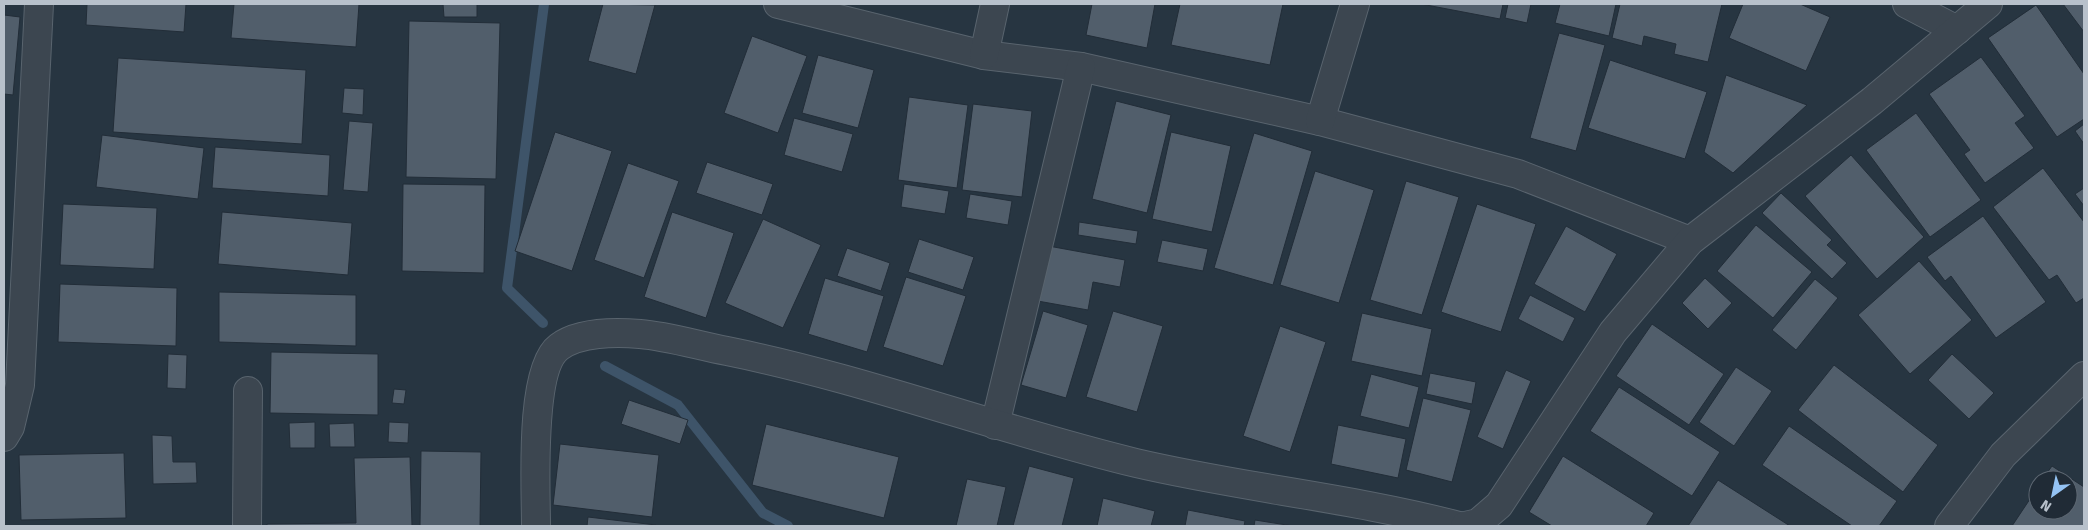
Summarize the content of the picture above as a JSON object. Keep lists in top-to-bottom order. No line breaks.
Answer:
{"north":"bottom left"}
